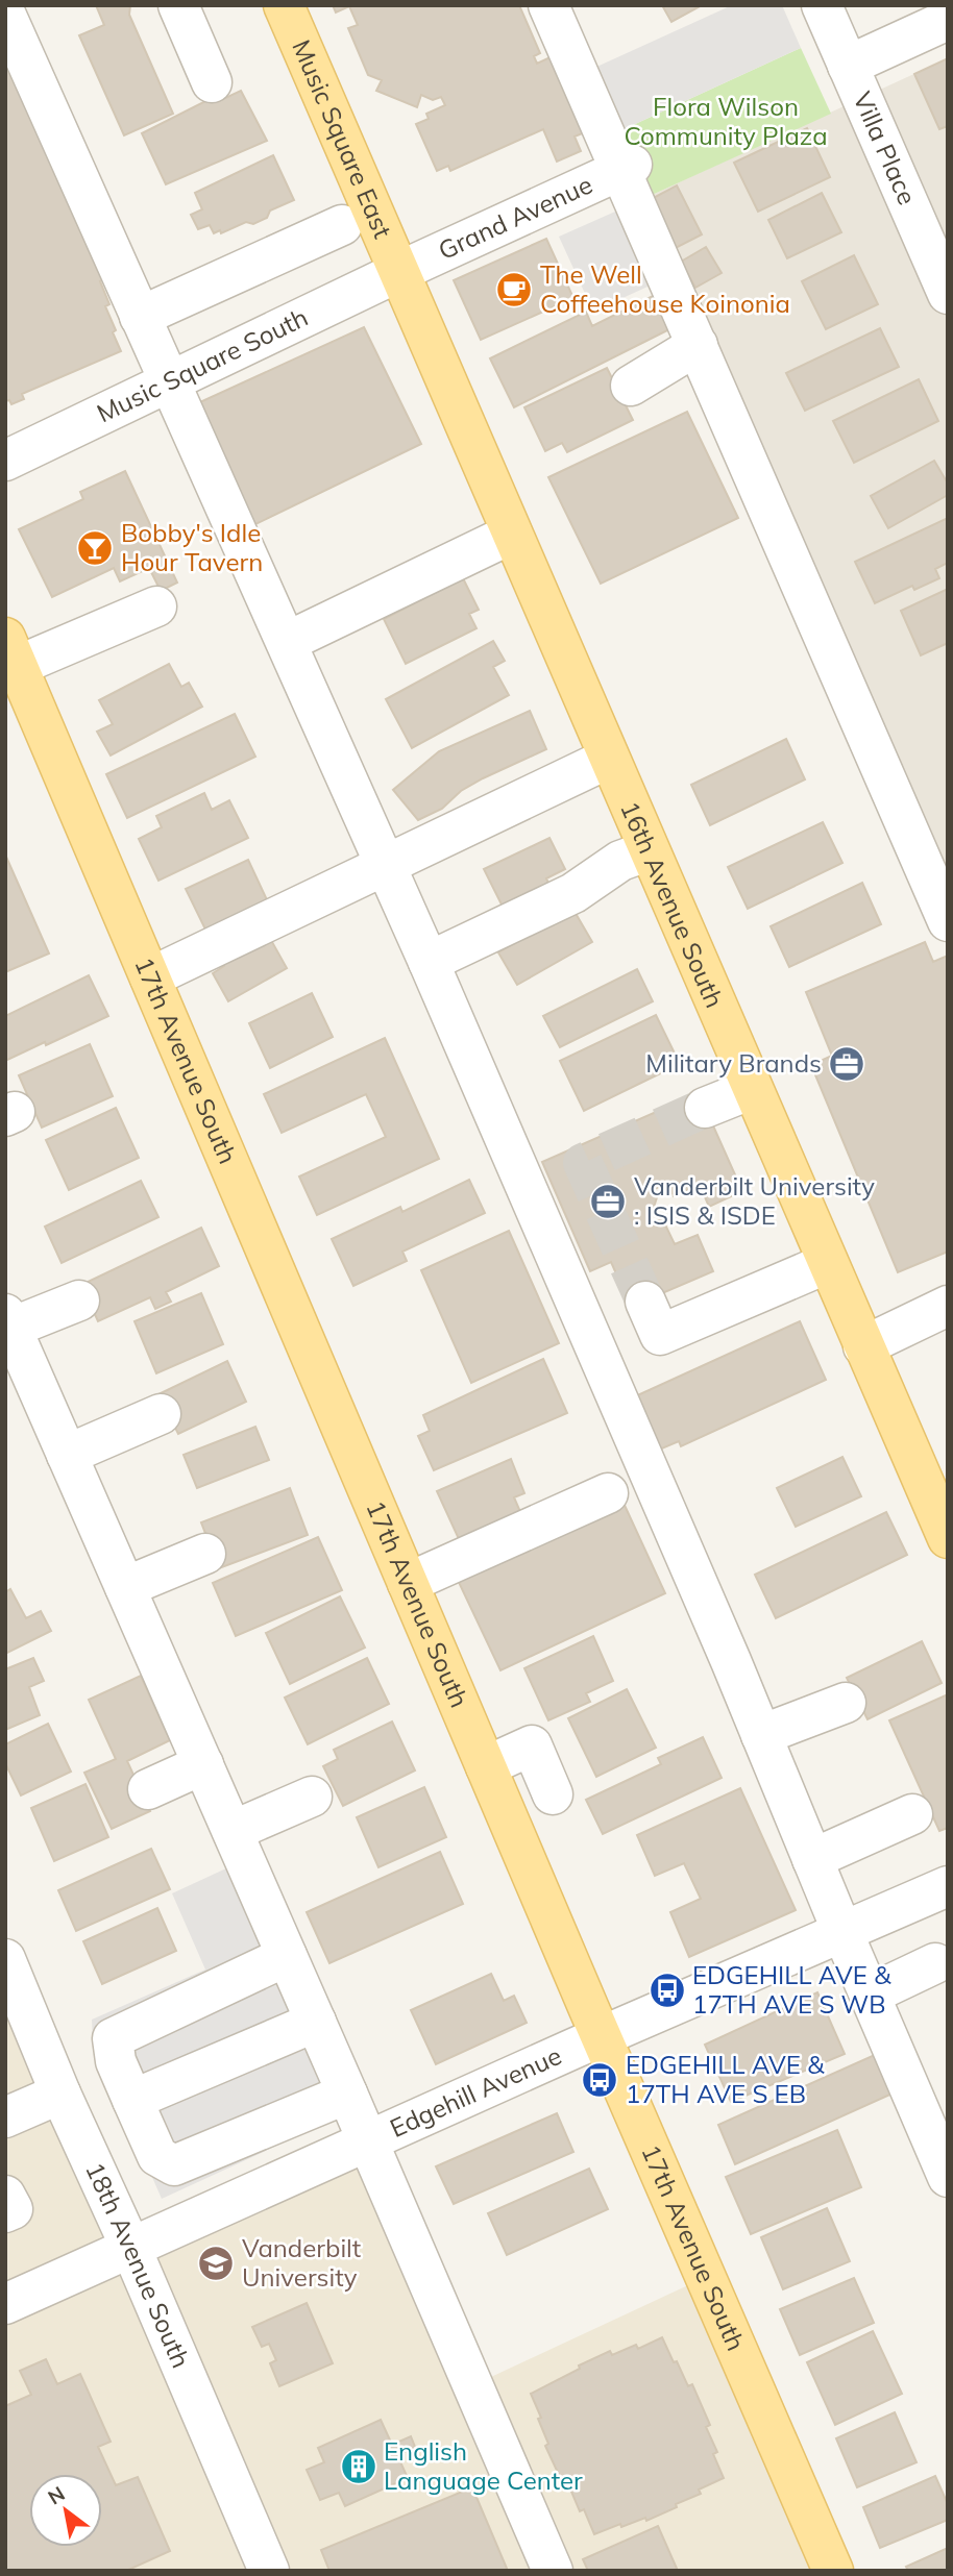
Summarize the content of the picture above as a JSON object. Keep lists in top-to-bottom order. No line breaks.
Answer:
{"streets":{"main road":["Music Square East","16th Avenue South","17th Avenue South"],"street":["Villa Place","Grand Avenue","Music Square South","Edgehill Avenue","18th Avenue South"]},"crossings":[["Music Square East","Grand Avenue"],["Music Square East","Music Square South"],["Music Square East","16th Avenue South"],["Grand Avenue","Music Square South"],["Grand Avenue","16th Avenue South"],["Music Square South","16th Avenue South"],["17th Avenue South","Edgehill Avenue"],["Edgehill Avenue","18th Avenue South"]],"parks":["Flora Wilson Community Plaza"],"places":{"cafe":["The Well Coffeehouse Koinonia"],"bar":["Bobby's Idle Hour Tavern"],"office":["Military Brands","Vanderbilt University : ISIS & ISDE"],"bus stop":["EDGEHILL AVE & 17TH AVE S WB","EDGEHILL AVE & 17TH AVE S EB"],"school or university":["Vanderbilt University"],"building":["English Language Center"]},"north":"top left"}
